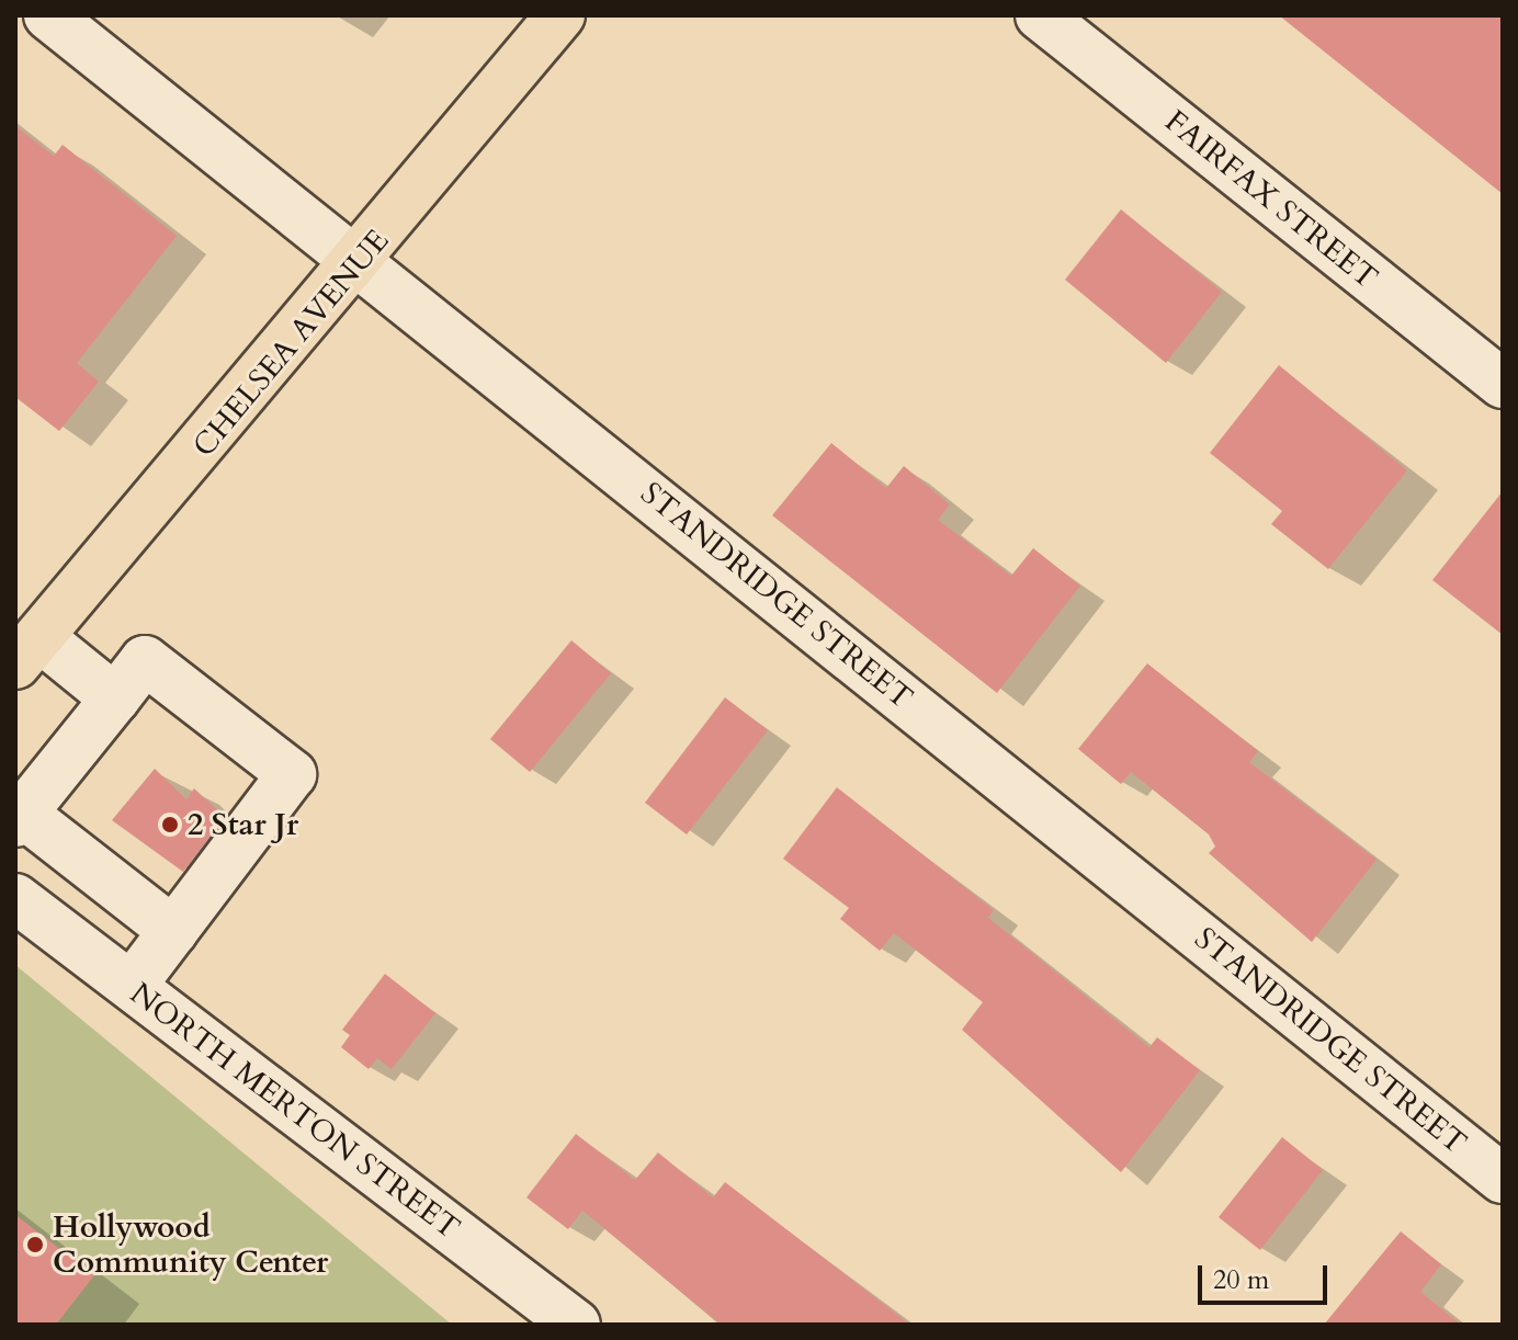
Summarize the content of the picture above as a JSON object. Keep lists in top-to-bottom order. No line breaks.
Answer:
{"streets":{"main road":["CHELSEA AVENUE"],"street":["FAIRFAX STREET","STANDRIDGE STREET","NORTH MERTON STREET"]},"crossings":[["CHELSEA AVENUE","STANDRIDGE STREET"]],"places":["2 Star Jr","Hollywood Community Center"],"scale_bar":"20 m"}
